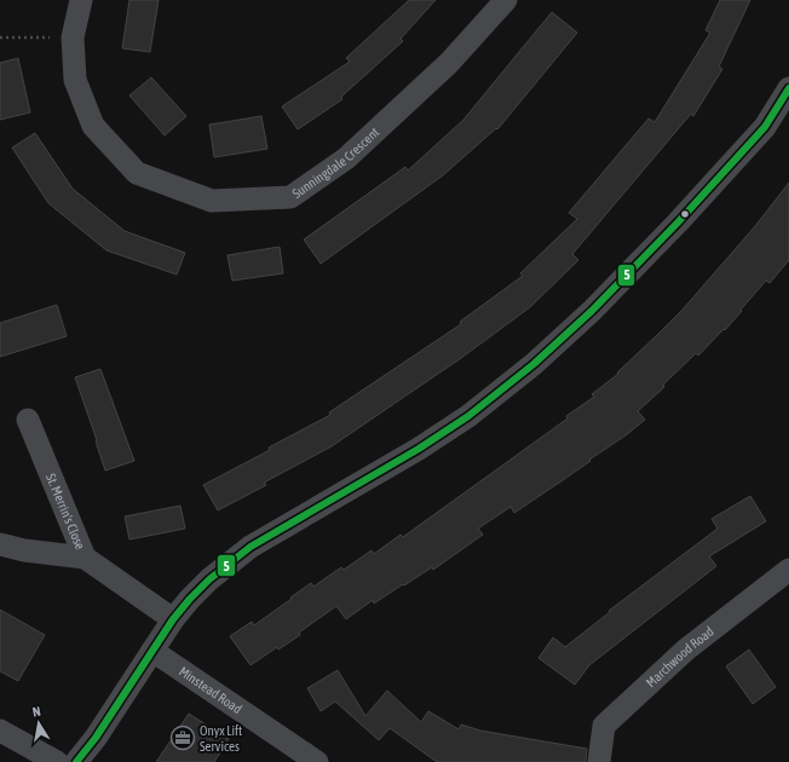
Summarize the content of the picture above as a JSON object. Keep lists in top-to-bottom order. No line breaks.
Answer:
{"streets":{"street":["Sunningdale Crescent","St. Merrin's Close","Marchwood Road","Minstead Road"]},"places":{"office":["Onyx Lift Services"]},"lines":["transit line 5"],"north":"top"}
